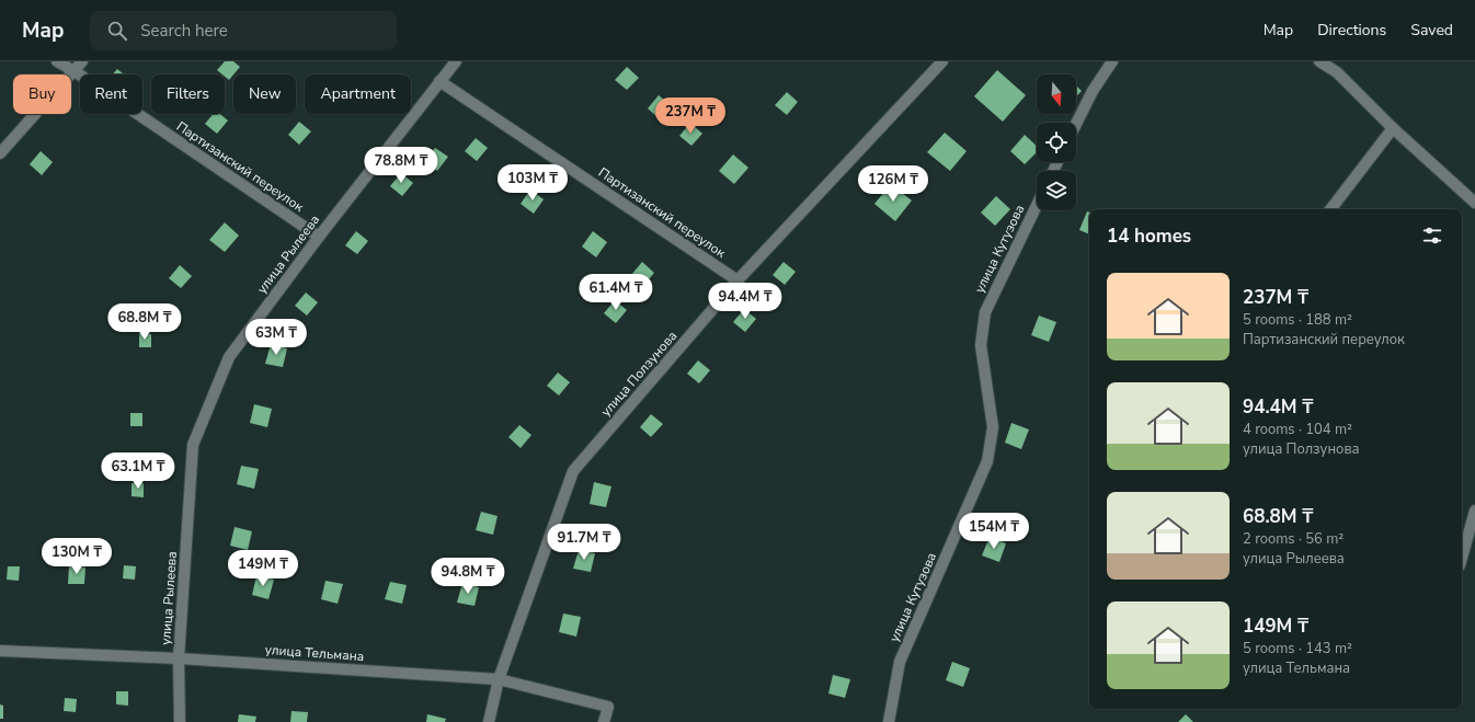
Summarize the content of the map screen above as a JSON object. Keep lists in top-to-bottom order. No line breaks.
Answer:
{"streets":{"street":["Партизанский переулок","улица Кутузова","улица Рылеева","улица Ползунова","улица Тельмана"]},"crossings":[["Партизанский переулок","улица Рылеева"],["Партизанский переулок","улица Ползунова"],["улица Рылеева","улица Тельмана"],["улица Ползунова","улица Тельмана"]],"north":"bottom","page":{"header":"Map","search":"Search here","nav":["Map","Directions","Saved"],"chip":["Buy","Rent","Filters","New","Apartment"],"price":["237M ₸","78.8M ₸","103M ₸","126M ₸","61.4M ₸","94.4M ₸","68.8M ₸","63M ₸","63.1M ₸","154M ₸","91.7M ₸","130M ₸","149M ₸","94.8M ₸"],"heading":"14 homes","list":[{"name":"237M ₸","note":"5 rooms · 188 m² · Партизанский переулок"},{"name":"94.4M ₸","note":"4 rooms · 104 m² · улица Ползунова"},{"name":"68.8M ₸","note":"2 rooms · 56 m² · улица Рылеева"},{"name":"149M ₸","note":"5 rooms · 143 m² · улица Тельмана"}]}}
